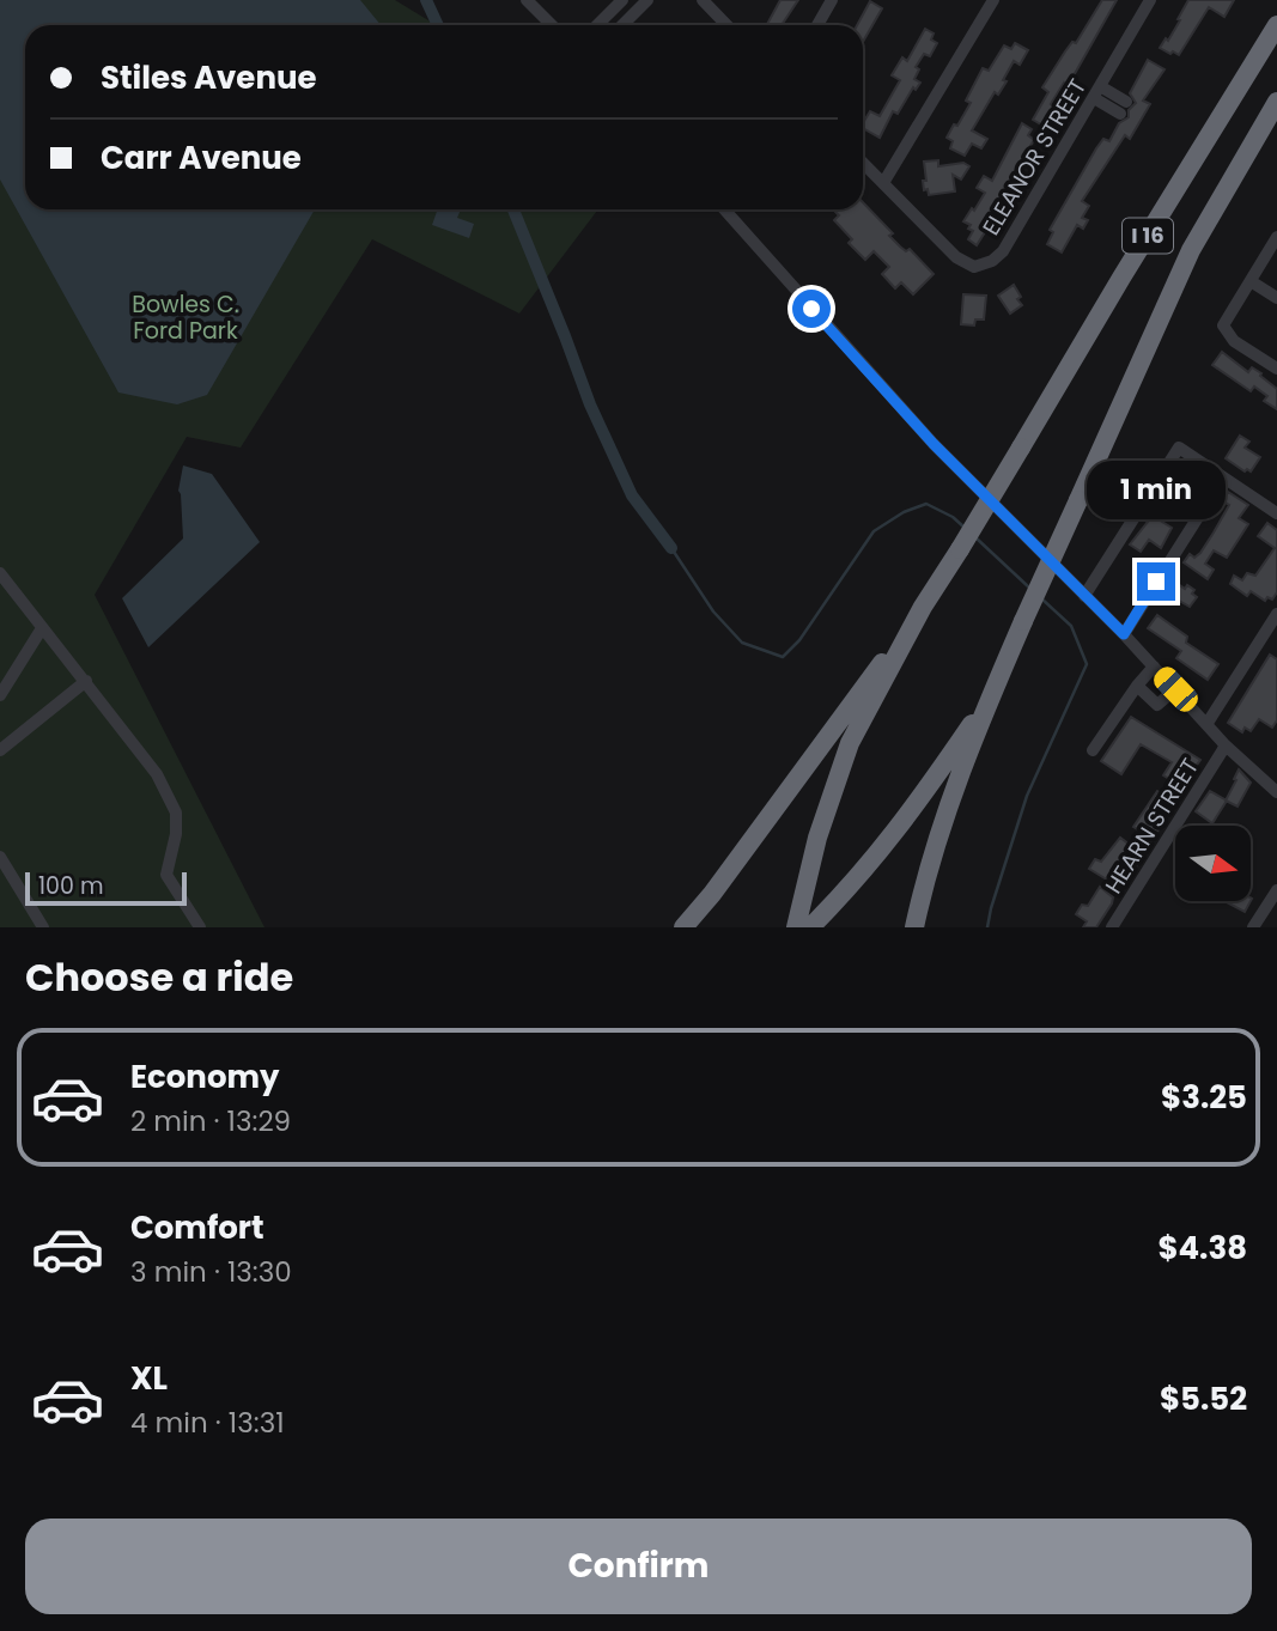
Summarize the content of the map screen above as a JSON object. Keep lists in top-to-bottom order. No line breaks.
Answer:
{"streets":{"highway":["I 16"],"street":["ELEANOR STREET","HEARN STREET"]},"parks":["Bowles C. Ford Park"],"scale_bar":"100 m","north":"right","page":{"banner":["Stiles Avenue","Carr Avenue"],"bubble":"1 min","scale":"100 m","heading":"Choose a ride","list":[{"name":"Economy","note":"2 min · 13:29","value":"$3.25"},{"name":"Comfort","note":"3 min · 13:30","value":"$4.38"},{"name":"XL","note":"4 min · 13:31","value":"$5.52"}],"buttons":"Confirm"}}
